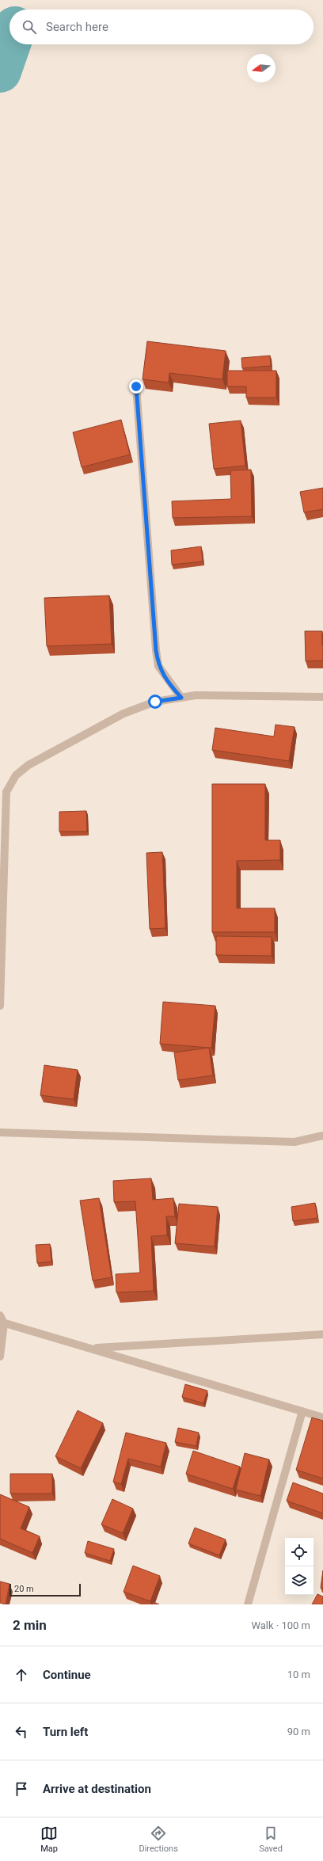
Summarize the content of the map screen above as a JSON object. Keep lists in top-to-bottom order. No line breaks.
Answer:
{"scale_bar":"20 m","north":"left","page":{"search":"Search here","scale":"20 m","heading":["2 min","Walk · 100 m"],"list":[["Continue","10 m"],["Turn left","90 m"],"Arrive at destination"],"nav":["Map","Directions","Saved"]}}
